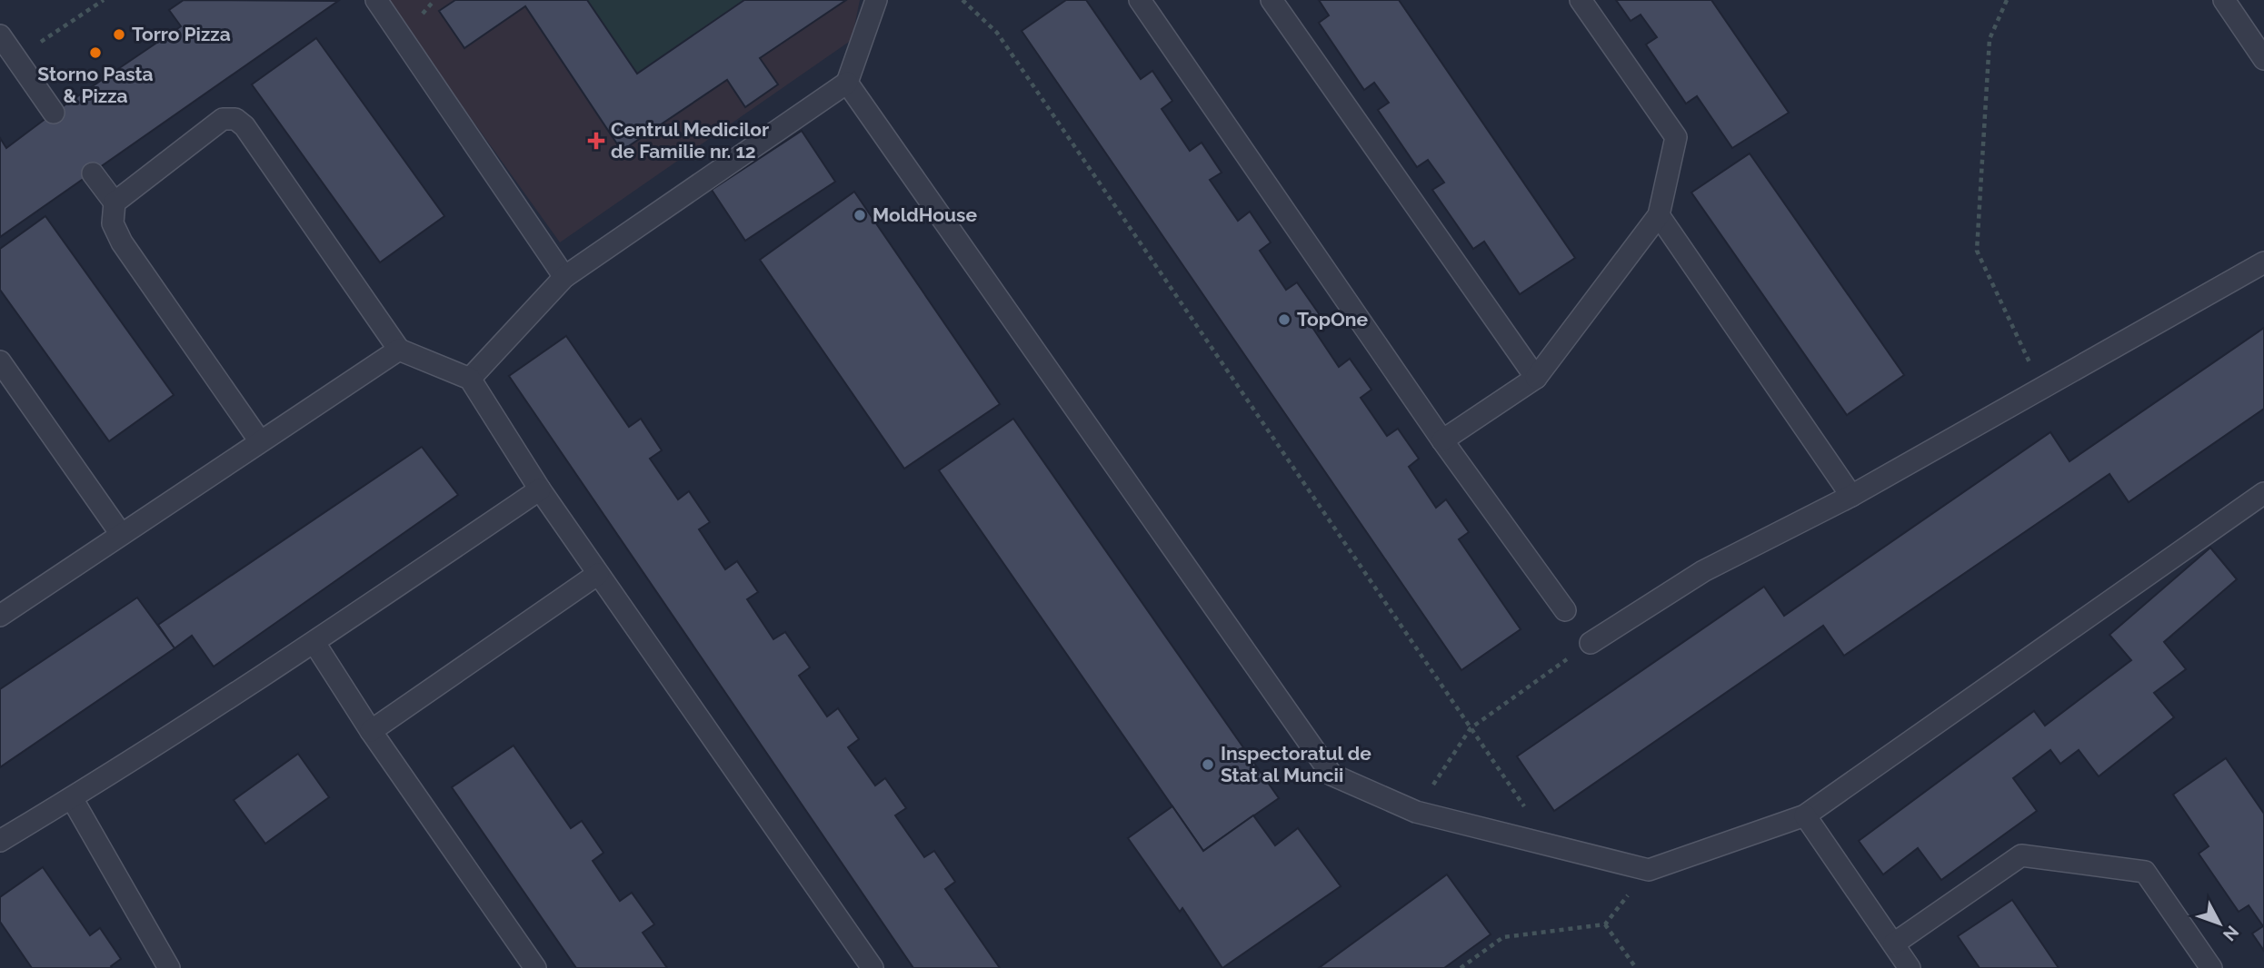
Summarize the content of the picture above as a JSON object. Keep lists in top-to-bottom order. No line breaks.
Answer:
{"places":{"other":["Torro Pizza","Storno Pasta & Pizza","MoldHouse","TopOne","Inspectoratul de Stat al Muncii"],"health":["Centrul Medicilor de Familie nr. 12"]},"north":"bottom right"}
